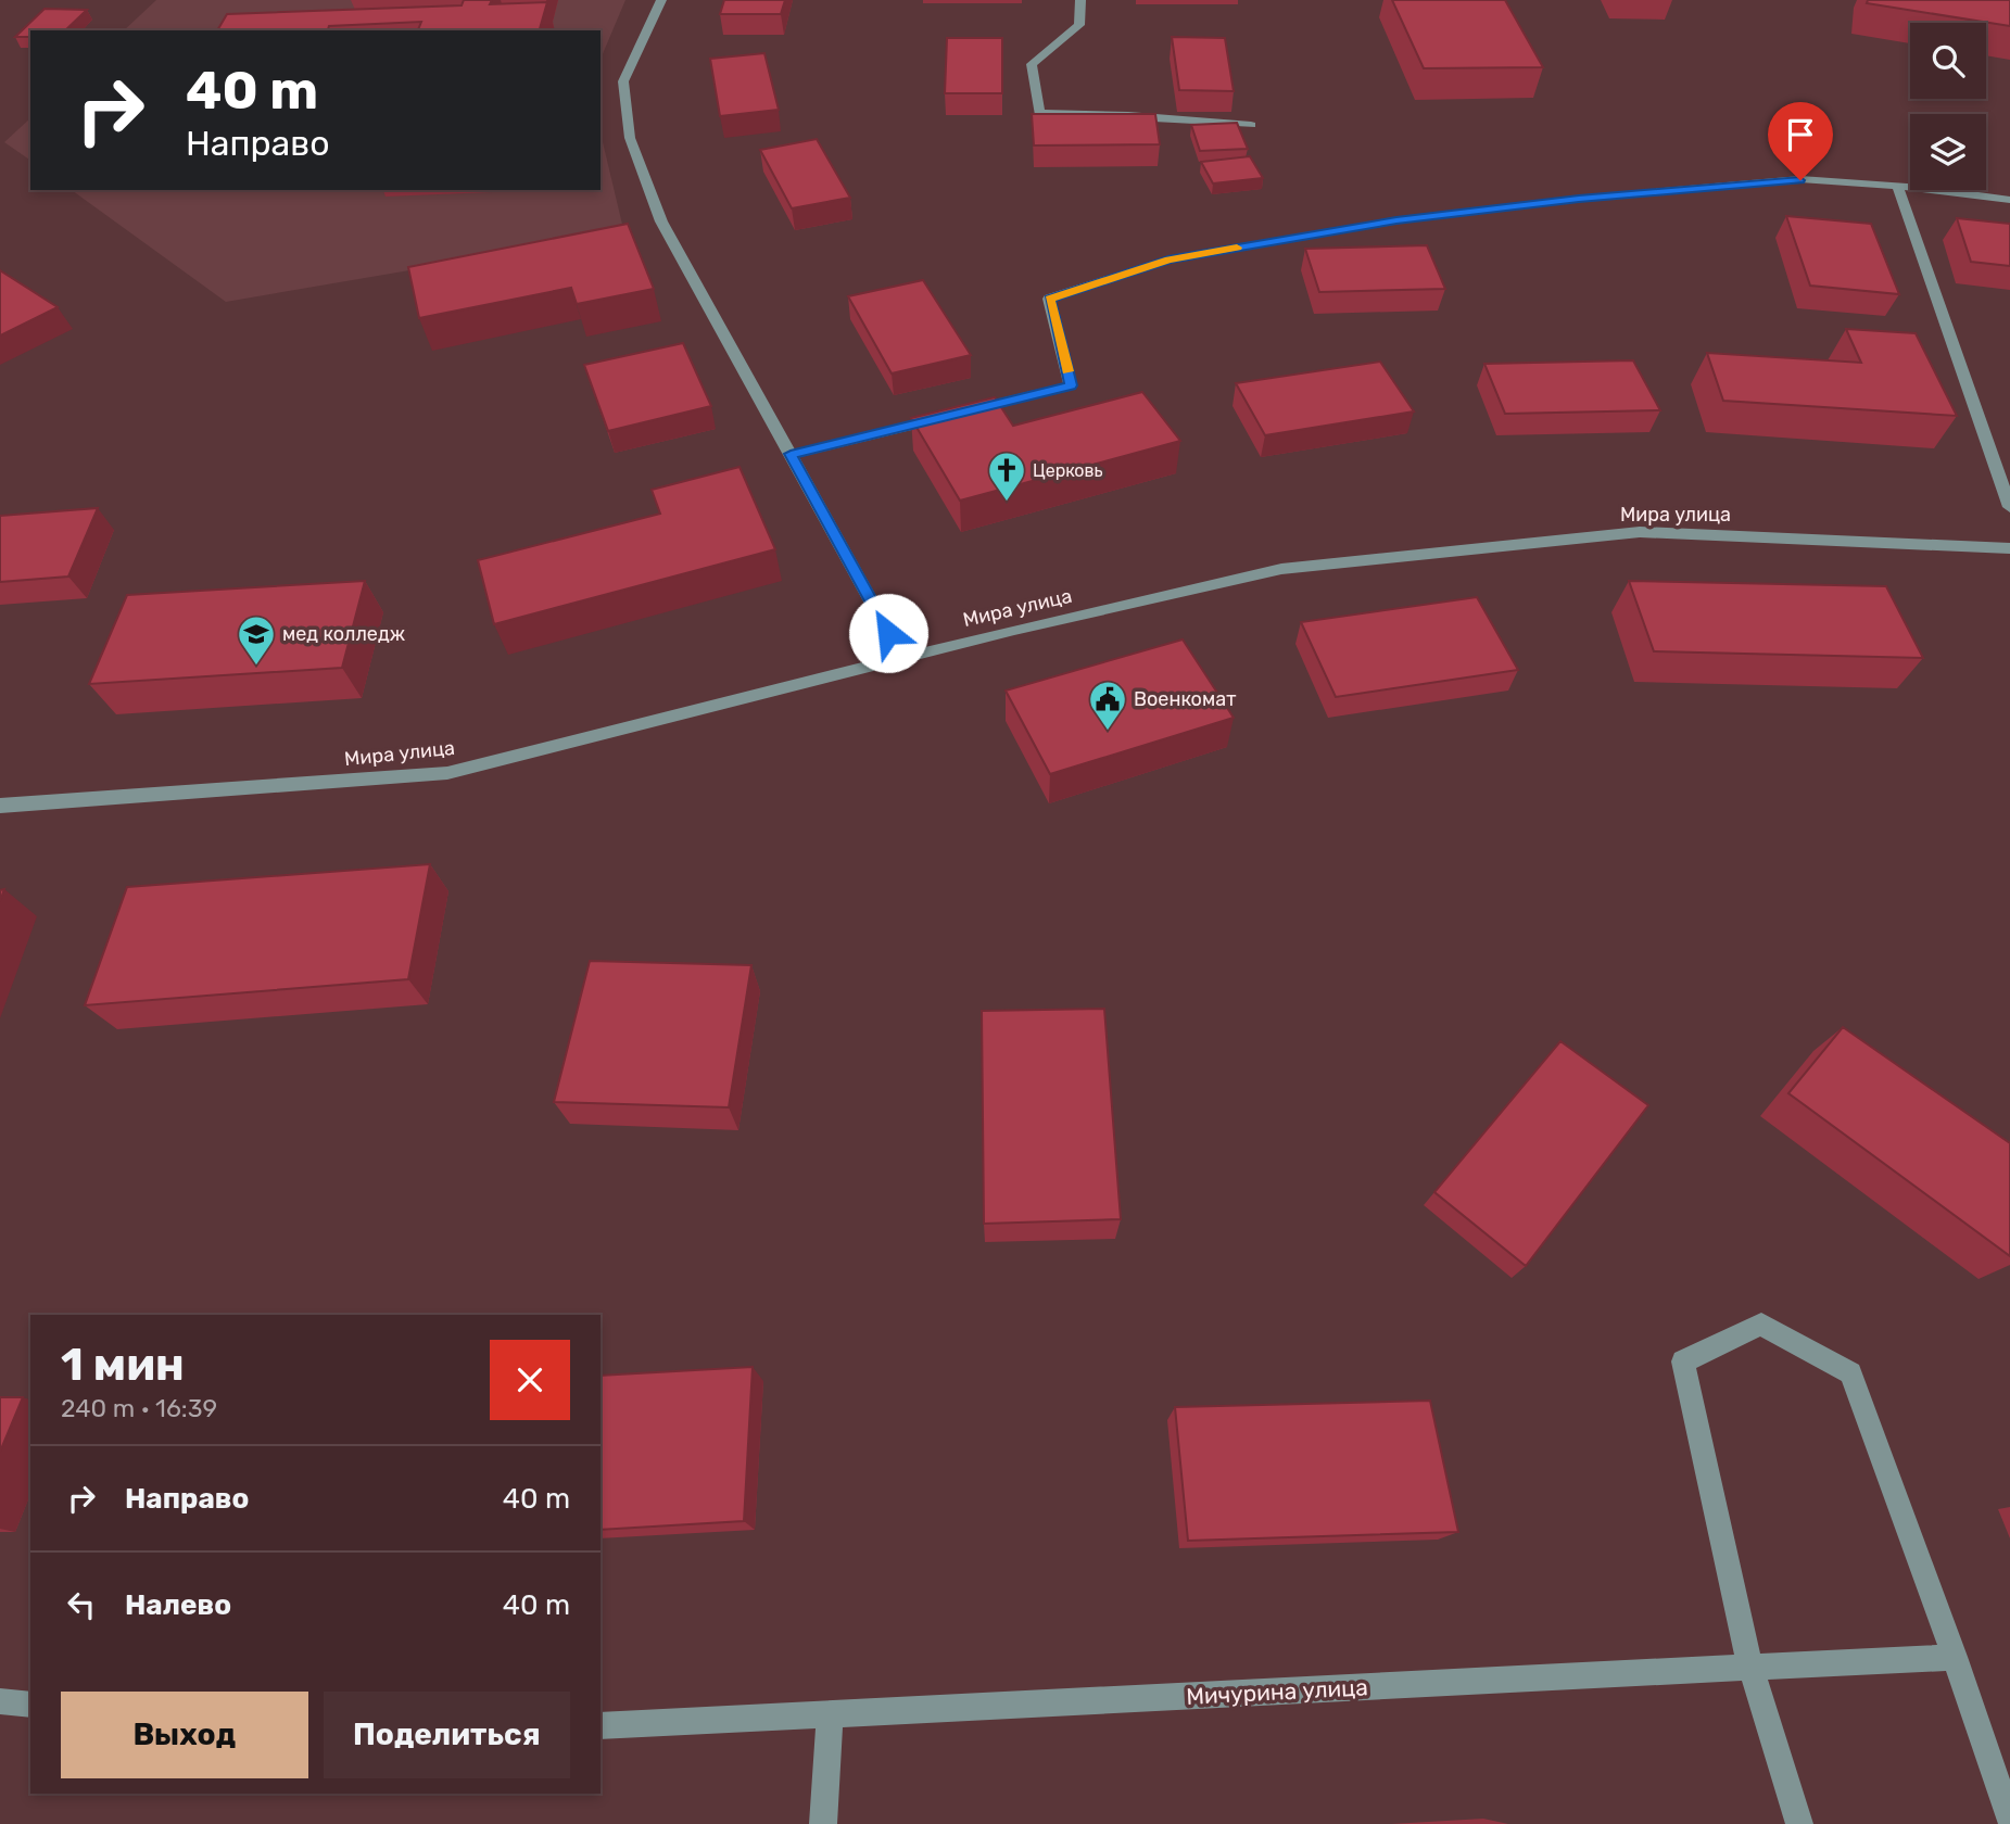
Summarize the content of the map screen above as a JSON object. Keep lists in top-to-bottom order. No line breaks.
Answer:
{"streets":{"street":["Мира улица","Мичурина улица"]},"places":{"church":["Церковь"],"school or university":["мед колледж"],"public building":["Военкомат"]},"page":{"turn":["40 m","Направо"],"heading":["1 мин","240 m · 16:39"],"list":[{"name":"Направо","value":"40 m"},{"name":"Налево","value":"40 m"}],"buttons":["Выход","Поделиться"]}}
